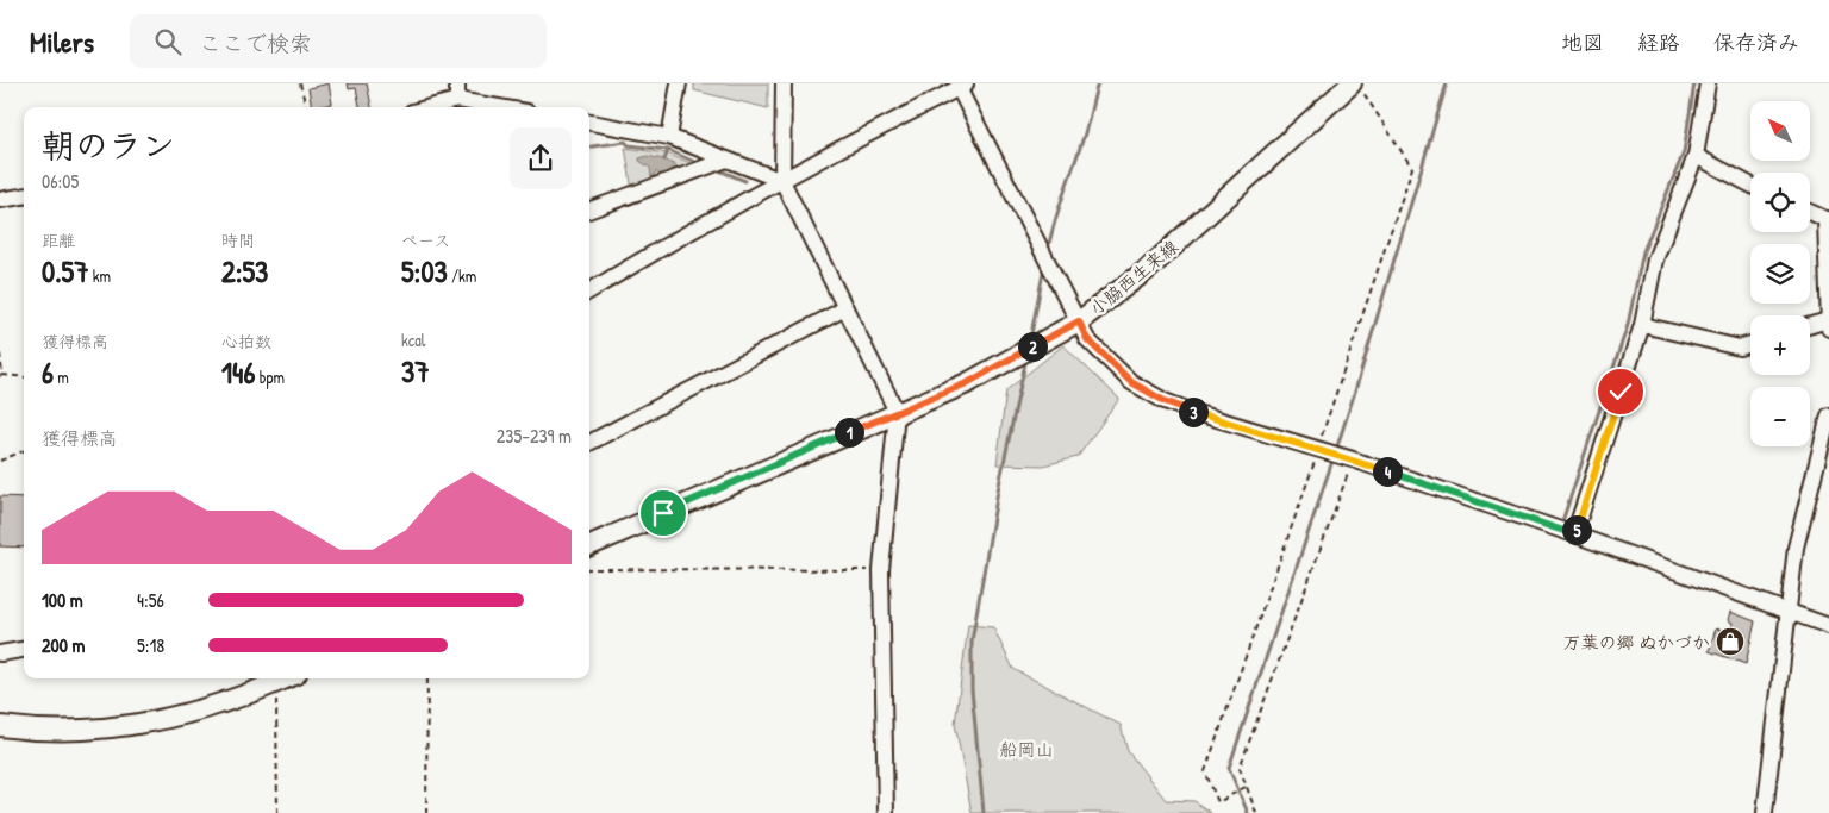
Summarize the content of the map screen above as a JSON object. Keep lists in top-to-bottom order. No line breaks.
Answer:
{"streets":{"main road":["小脇西生来線"]},"parks":["船岡山"],"places":{"shop":["万葉の郷 ぬかづか"]},"north":"top left","page":{"header":"Milers","search":"ここで検索","nav":["地図","経路","保存済み"],"map_buttons":["+","−"],"heading":["朝のラン","06:05"],"stats":[["距離","0.57 km"],["時間","2:53"],["ペース","5:03 /km"],["獲得標高","6 m"],["心拍数","146 bpm"],["kcal","37"]],"pins":["2","3","1","4","5"],"chart":["獲得標高","235–239 m"],"list":[{"name":"100 m","note":"4:56"},{"name":"200 m","note":"5:18"}]}}
